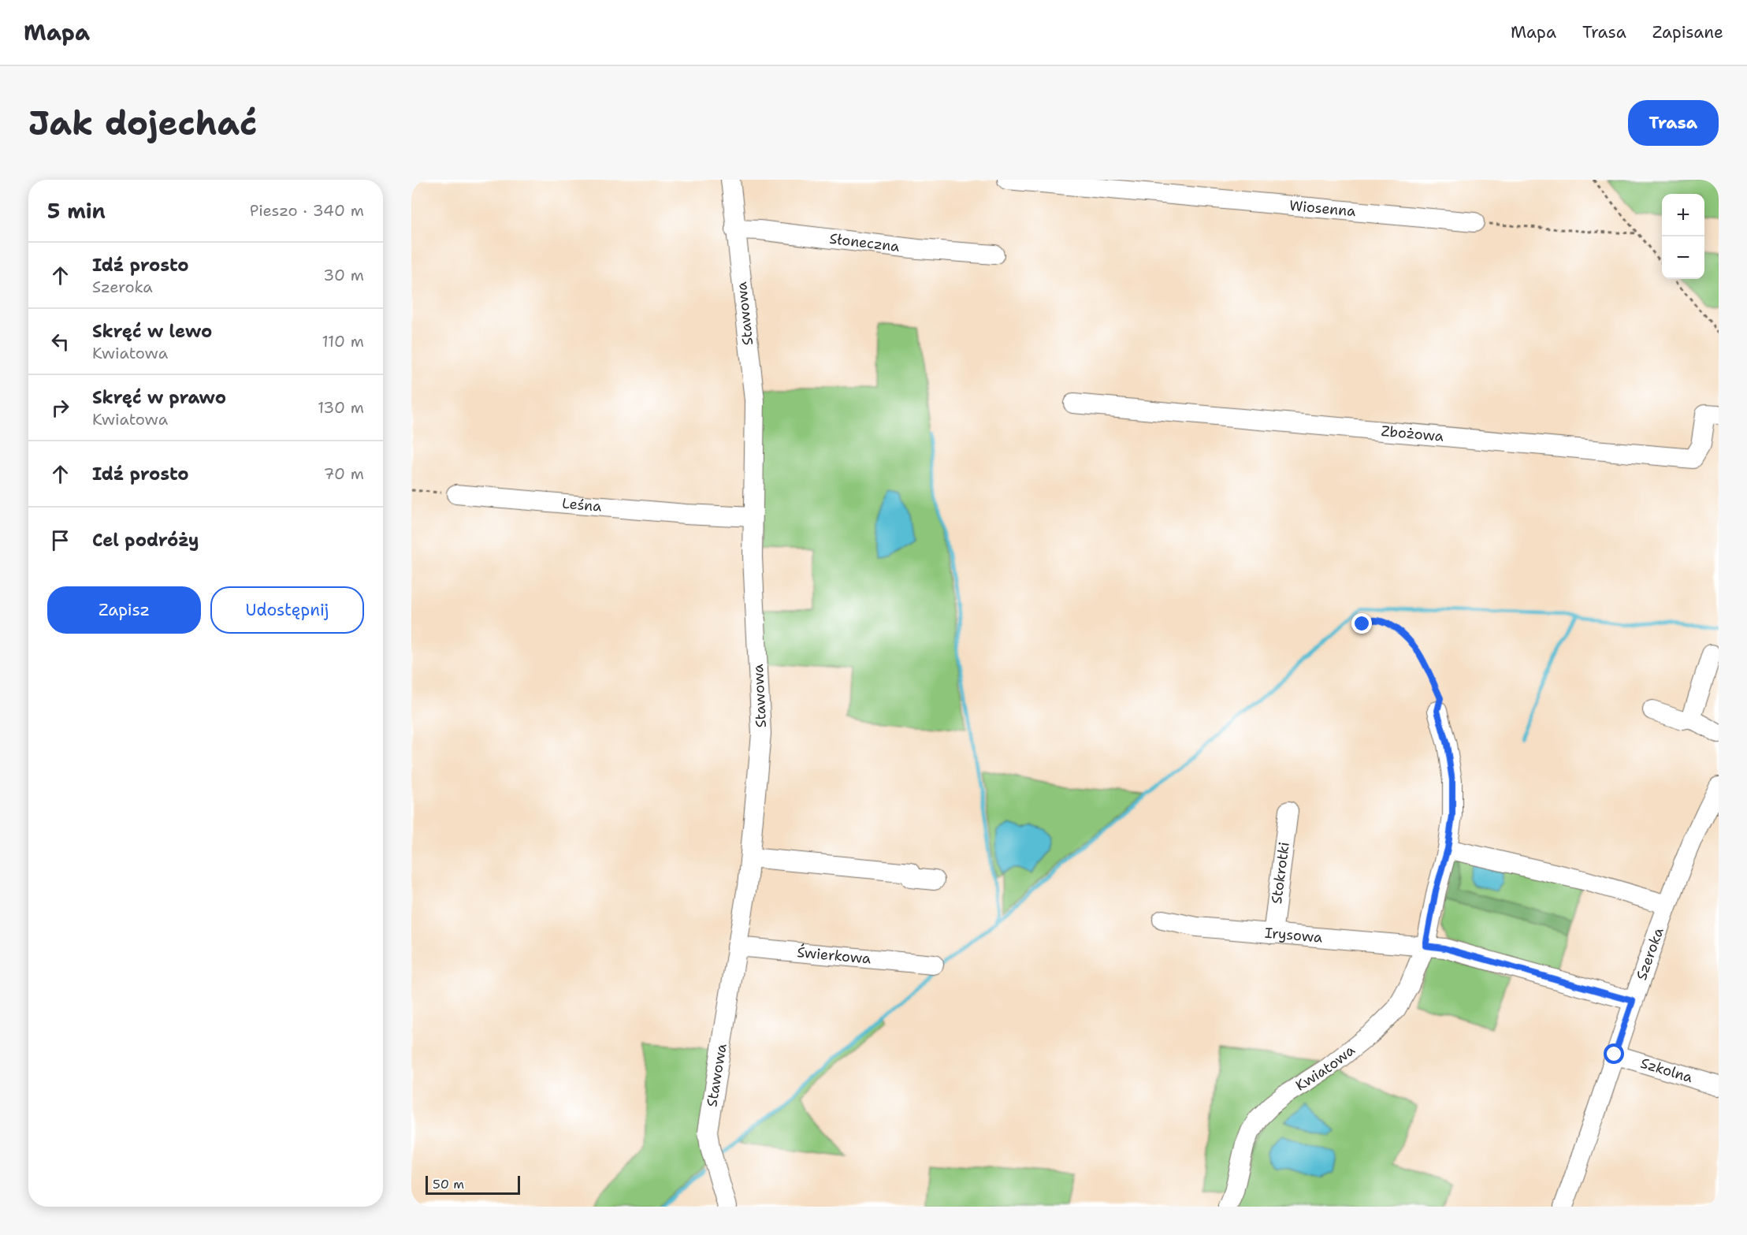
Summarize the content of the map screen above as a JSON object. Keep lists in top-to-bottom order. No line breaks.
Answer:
{"streets":{"street":["Wiosenna","Słoneczna","Stawowa","Zbożowa","Leśna","Stokrotki","Irysowa","Szeroka","Świerkowa","Kwiatowa","Szkolna"]},"crossings":[["Słoneczna","Stawowa"],["Stawowa","Leśna"],["Stawowa","Świerkowa"],["Stokrotki","Irysowa"],["Irysowa","Kwiatowa"],["Szeroka","Szkolna"]],"scale_bar":"50 m","page":{"header":"Mapa","nav":["Mapa","Trasa","Zapisane"],"buttons":["Trasa",["Zapisz","Udostępnij"]],"title":"Jak dojechać","heading":["5 min","Pieszo · 340 m"],"map_buttons":["+","−"],"list":[["Idź prosto","Szeroka","30 m"],["Skręć w lewo","Kwiatowa","110 m"],["Skręć w prawo","Kwiatowa","130 m"],["Idź prosto","70 m"],"Cel podróży"],"scale":"50 m"}}
